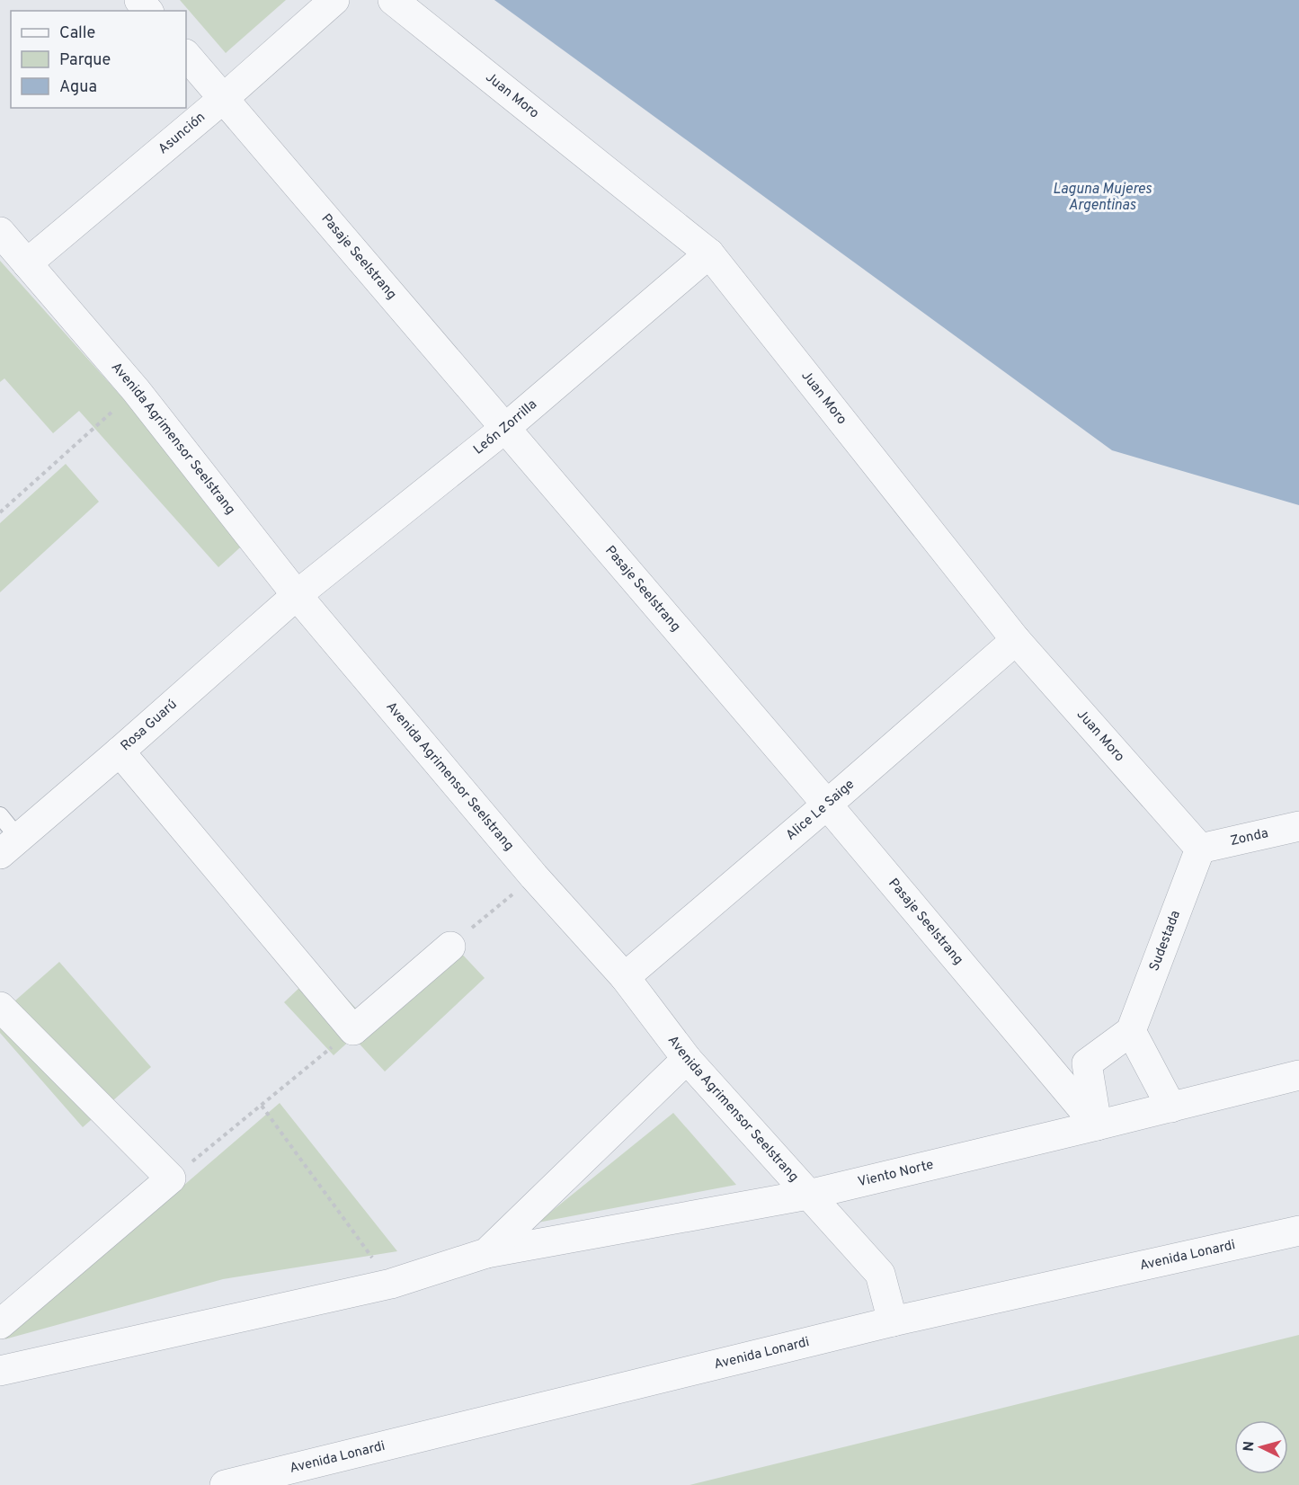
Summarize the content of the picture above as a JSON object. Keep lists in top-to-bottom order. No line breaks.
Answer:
{"streets":{"street":["Juan Moro","Asunción","Pasaje Seelstrang","León Zorrilla","Avenida Agrimensor Seelstrang","Rosa Guarú","Alice Le Saige","Zonda","Sudestada","Viento Norte","Avenida Lonardi"]},"crossings":[["Juan Moro","León Zorrilla"],["Juan Moro","Alice Le Saige"],["Juan Moro","Zonda"],["Juan Moro","Sudestada"],["Asunción","Pasaje Seelstrang"],["Asunción","Avenida Agrimensor Seelstrang"],["Pasaje Seelstrang","León Zorrilla"],["Pasaje Seelstrang","Alice Le Saige"],["Pasaje Seelstrang","Viento Norte"],["León Zorrilla","Avenida Agrimensor Seelstrang"],["León Zorrilla","Rosa Guarú"],["Avenida Agrimensor Seelstrang","Rosa Guarú"],["Avenida Agrimensor Seelstrang","Alice Le Saige"],["Avenida Agrimensor Seelstrang","Viento Norte"],["Avenida Agrimensor Seelstrang","Avenida Lonardi"],["Zonda","Sudestada"]],"water":["Laguna Mujeres Argentinas"],"legend":["Calle","Parque","Agua"],"north":"left"}
